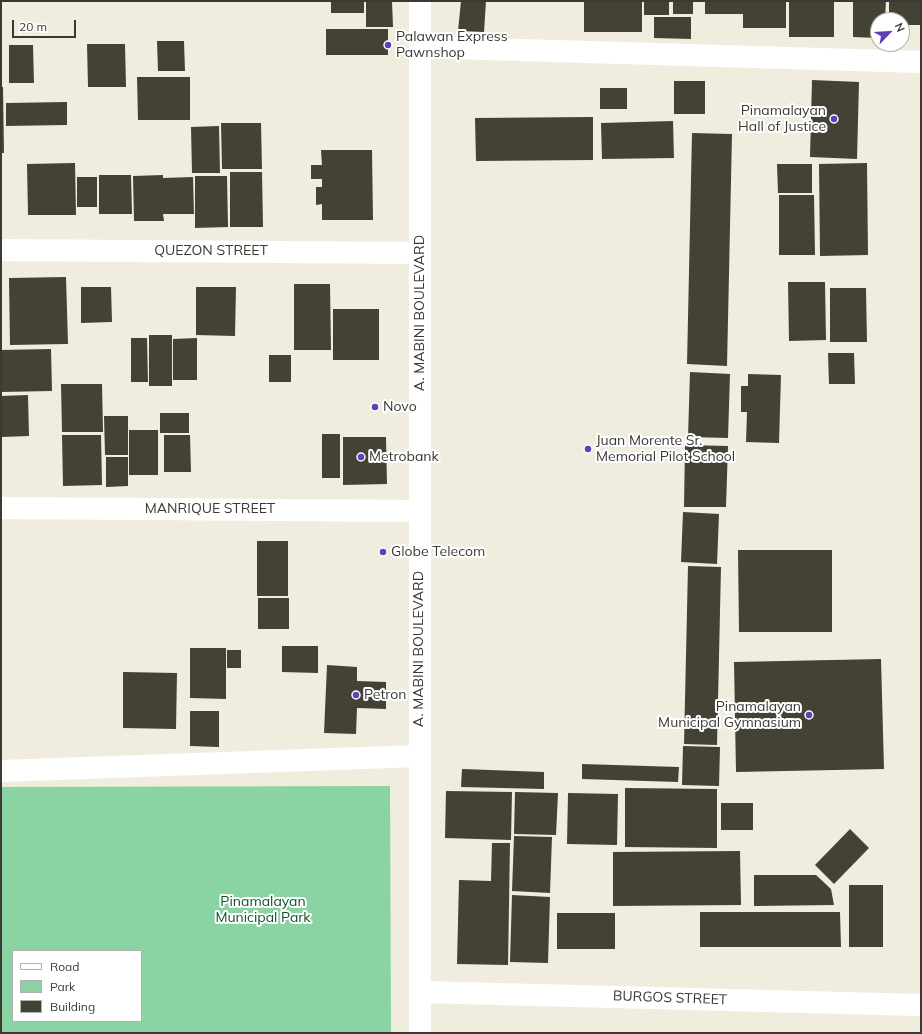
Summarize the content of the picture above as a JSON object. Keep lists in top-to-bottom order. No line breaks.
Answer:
{"streets":{"street":["QUEZON STREET","A. MABINI BOULEVARD","MANRIQUE STREET","BURGOS STREET"]},"crossings":[["QUEZON STREET","A. MABINI BOULEVARD"],["A. MABINI BOULEVARD","MANRIQUE STREET"],["A. MABINI BOULEVARD","BURGOS STREET"]],"parks":["Pinamalayan Municipal Park"],"places":["Palawan Express Pawnshop","Pinamalayan Hall of Justice","Novo","Juan Morente Sr. Memorial Pilot School","Metrobank","Globe Telecom","Petron","Pinamalayan Municipal Gymnasium"],"legend":["Road","Park","Building"],"scale_bar":"20 m","north":"top right"}
